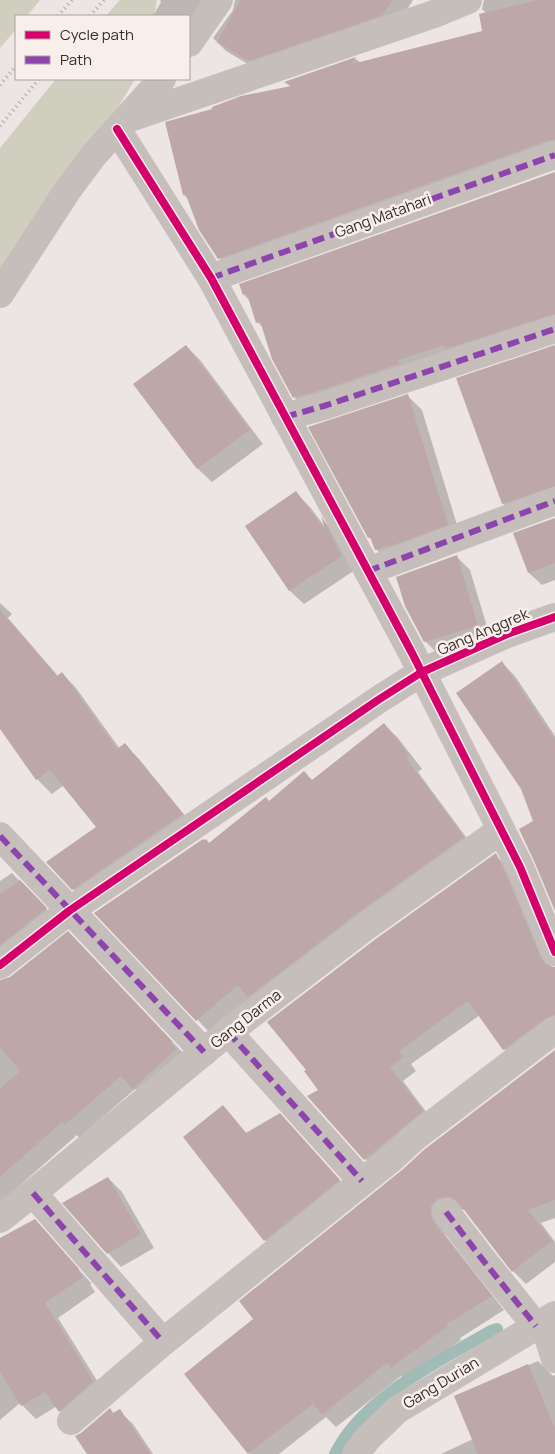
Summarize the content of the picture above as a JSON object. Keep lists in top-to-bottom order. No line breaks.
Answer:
{"streets":{"street":["Gang Matahari","Gang Anggrek","Gang Darma","Gang Durian"]},"legend":["Cycle path","Path"]}
